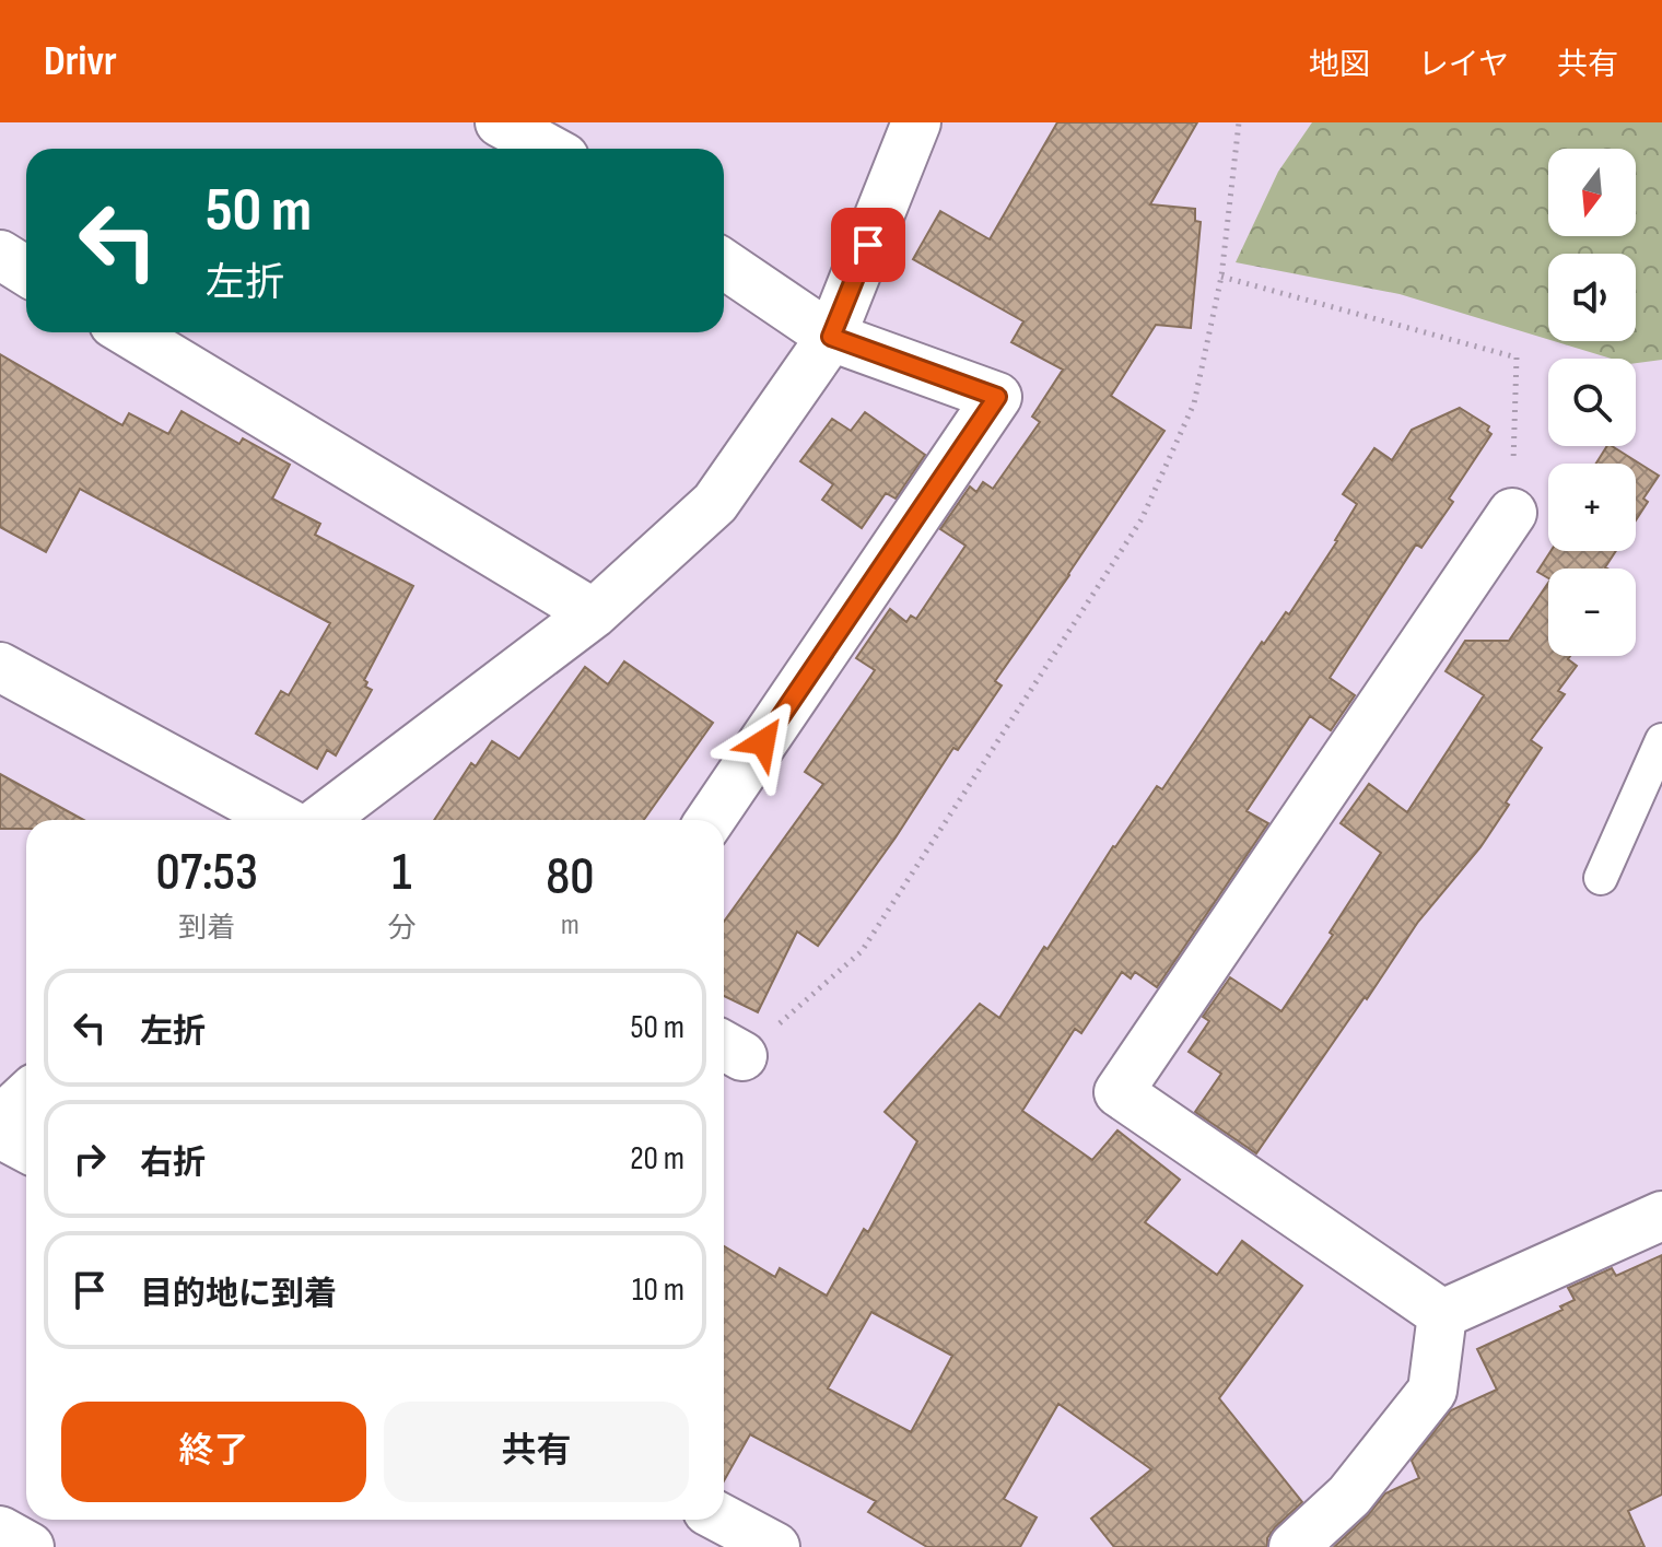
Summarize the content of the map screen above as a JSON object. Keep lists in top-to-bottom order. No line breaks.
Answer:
{"north":"bottom","page":{"header":"Drivr","nav":["地図","レイヤ","共有"],"map_buttons":["+","−"],"turn":["50 m","左折"],"eta":["07:53","到着","1","分","80","m"],"list":[{"name":"左折","value":"50 m"},{"name":"右折","value":"20 m"},{"name":"目的地に到着","value":"10 m"}],"buttons":["終了","共有"]}}
